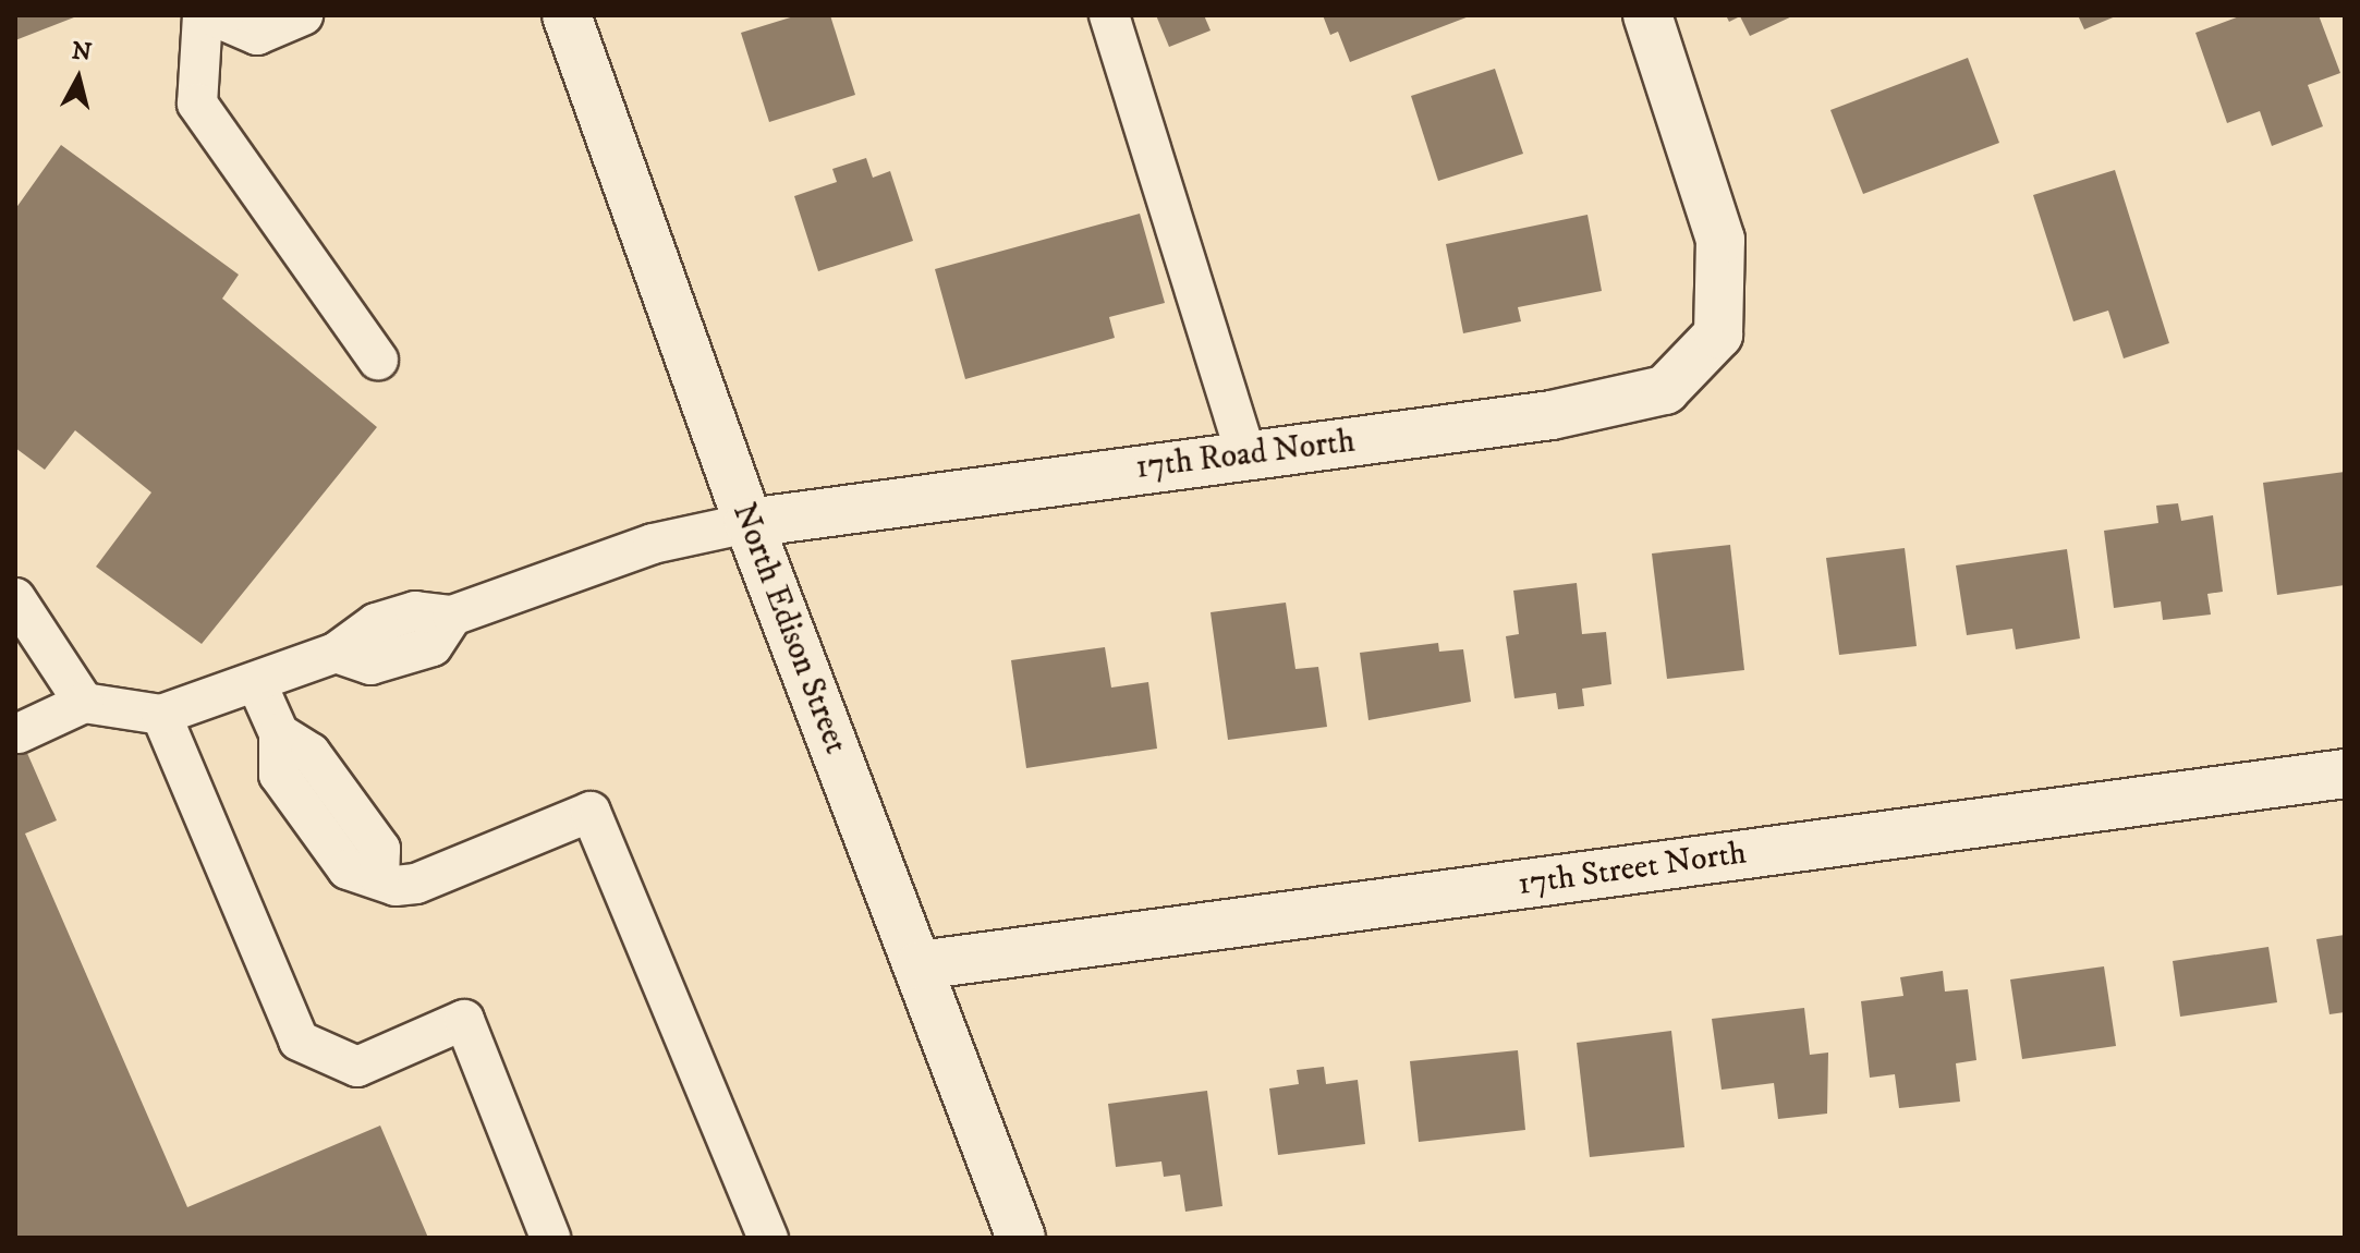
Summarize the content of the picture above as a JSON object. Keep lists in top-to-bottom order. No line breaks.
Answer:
{"streets":{"street":["17th Road North","North Edison Street","17th Street North"]},"crossings":[["17th Road North","North Edison Street"],["North Edison Street","17th Street North"]],"north":"top"}
